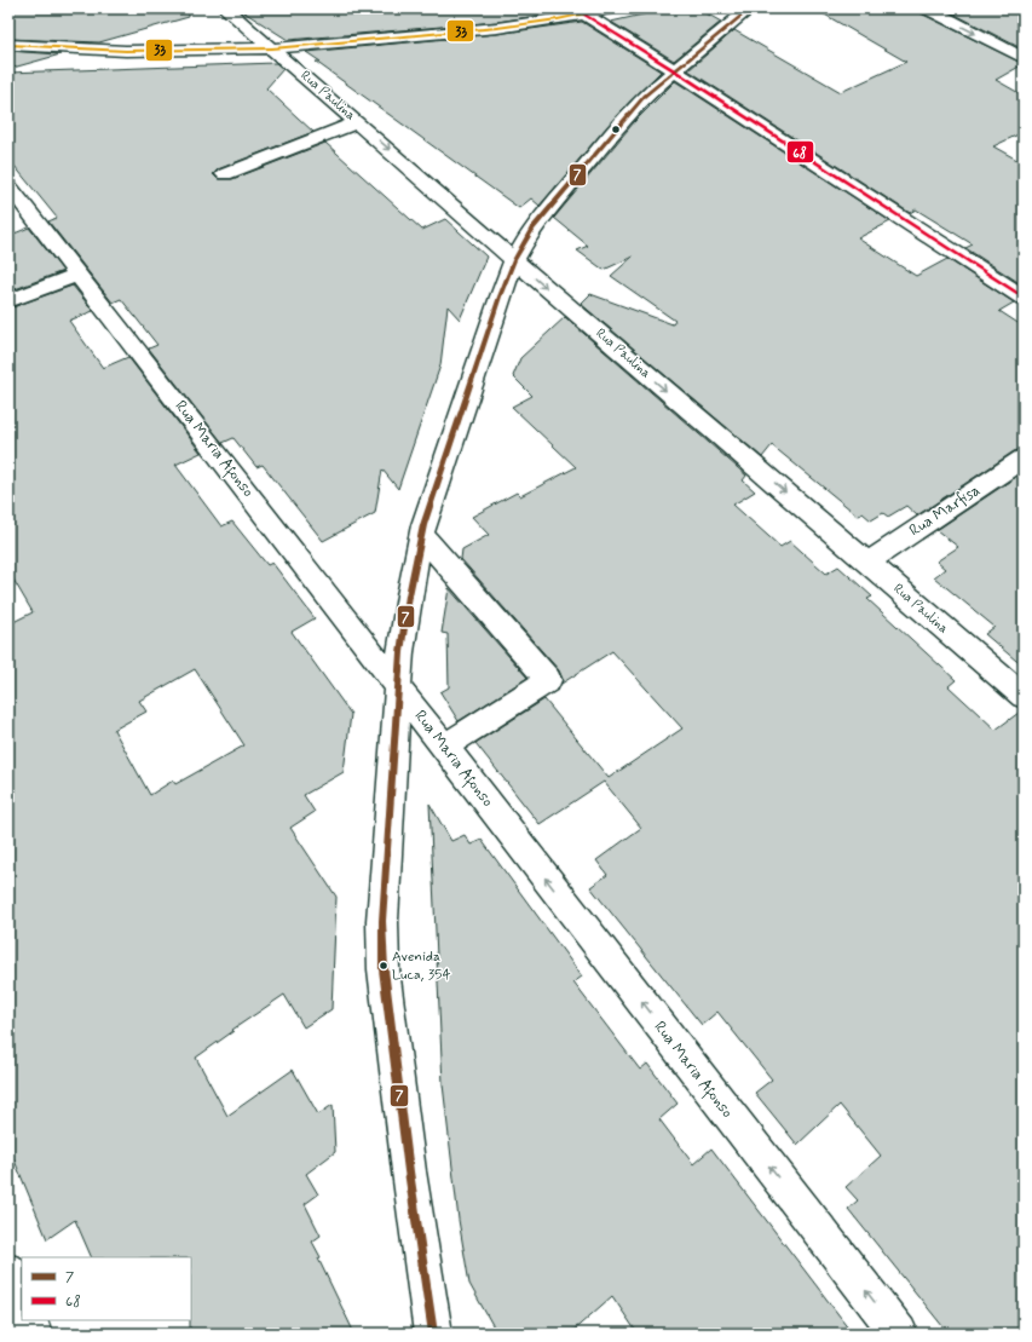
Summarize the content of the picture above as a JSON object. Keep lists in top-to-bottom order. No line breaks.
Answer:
{"streets":{"street":["Rua Paulina","Rua Maria Afonso","Rua Marfisa"]},"crossings":[["Rua Paulina","Rua Marfisa"]],"one_way":["Rua Paulina","Rua Maria Afonso"],"places":["Avenida Luca, 354"],"lines":["transit line 7","transit line 68","transit line 33"],"legend":["7","68"]}
